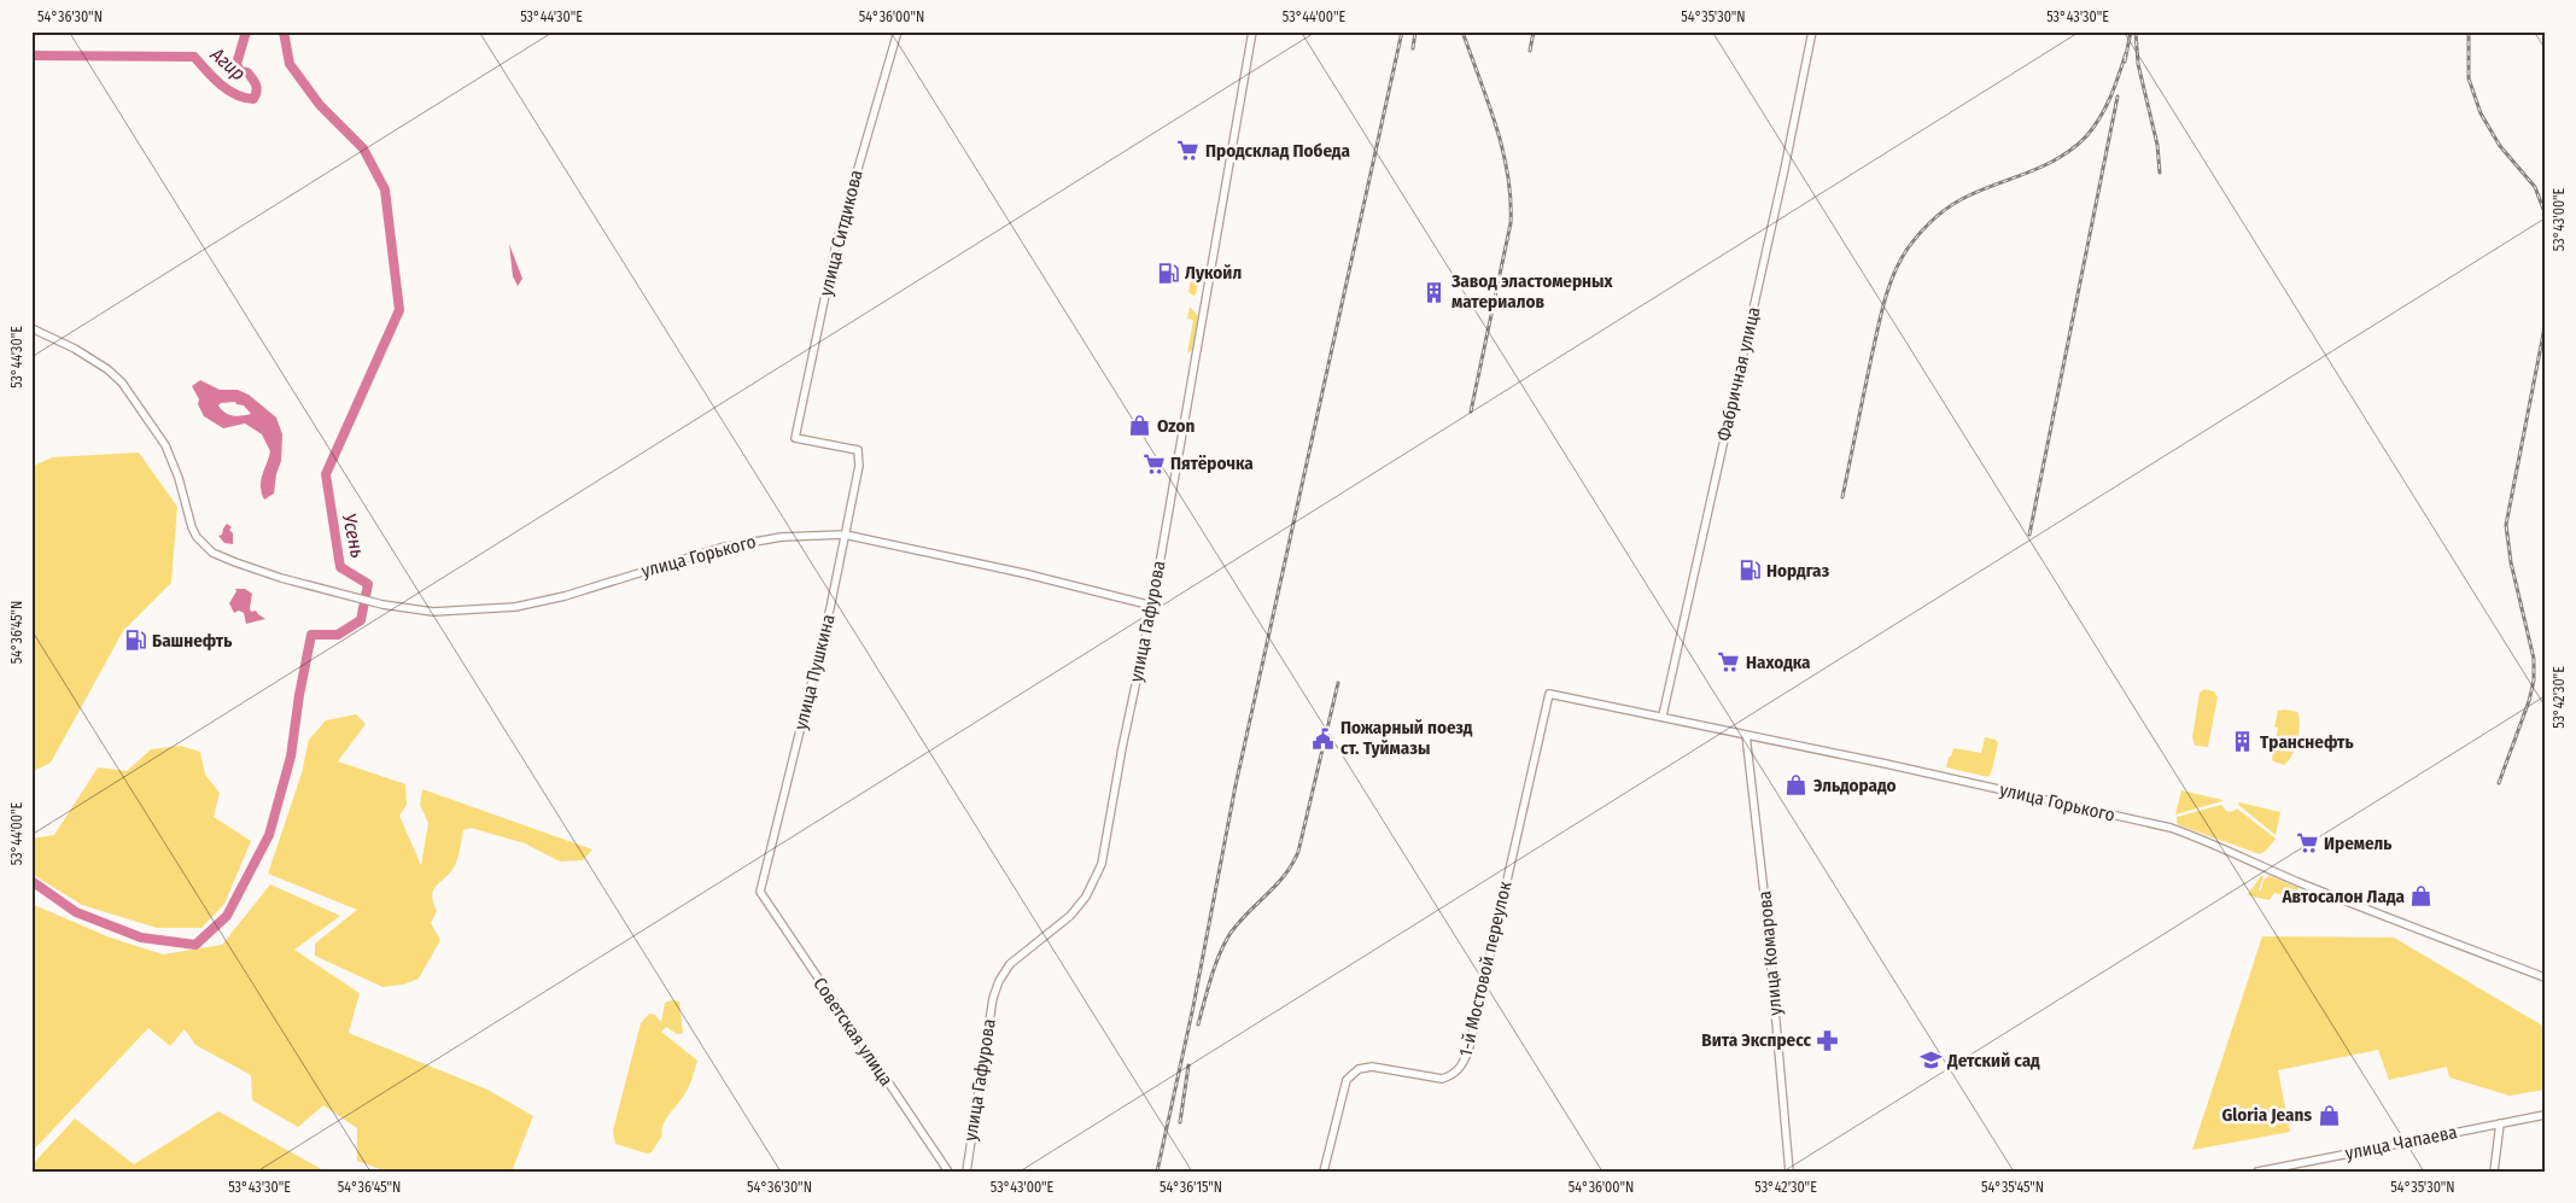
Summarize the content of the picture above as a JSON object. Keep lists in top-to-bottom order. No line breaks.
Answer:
{"streets":{"main road":["улица Ситдикова","Фабричная улица","улица Горького","улица Гафурова","улица Пушкина","улица Комарова","1-й Мостовой переулок","Советская улица","улица Чапаева"]},"crossings":[["улица Ситдикова","улица Пушкина"],["Фабричная улица","улица Горького"],["улица Горького","улица Гафурова"],["улица Горького","улица Пушкина"],["улица Горького","улица Комарова"],["улица Горького","1-й Мостовой переулок"],["улица Пушкина","Советская улица"]],"water":["Агир","Усень"],"places":{"supermarket":["Продсклад Победа","Пятёрочка","Находка","Иремель"],"fuel station":["Лукойл","Нордгаз","Башнефть"],"building":["Завод эластомерных материалов","Транснефть"],"shop":["Ozon","Эльдорадо","Автосалон Лада","Gloria Jeans"],"public building":["Пожарный поезд ст. Туймазы"],"pharmacy":["Вита Экспресс"],"school or university":["Детский сад"]},"coordinates":["54°36'30\"N","53°44'30\"E","54°36'00\"N","53°44'00\"E","54°35'30\"N","53°43'30\"E","53°43'00\"E","54°36'45\"N","53°42'30\"E","54°36'15\"N","54°35'45\"N"]}
